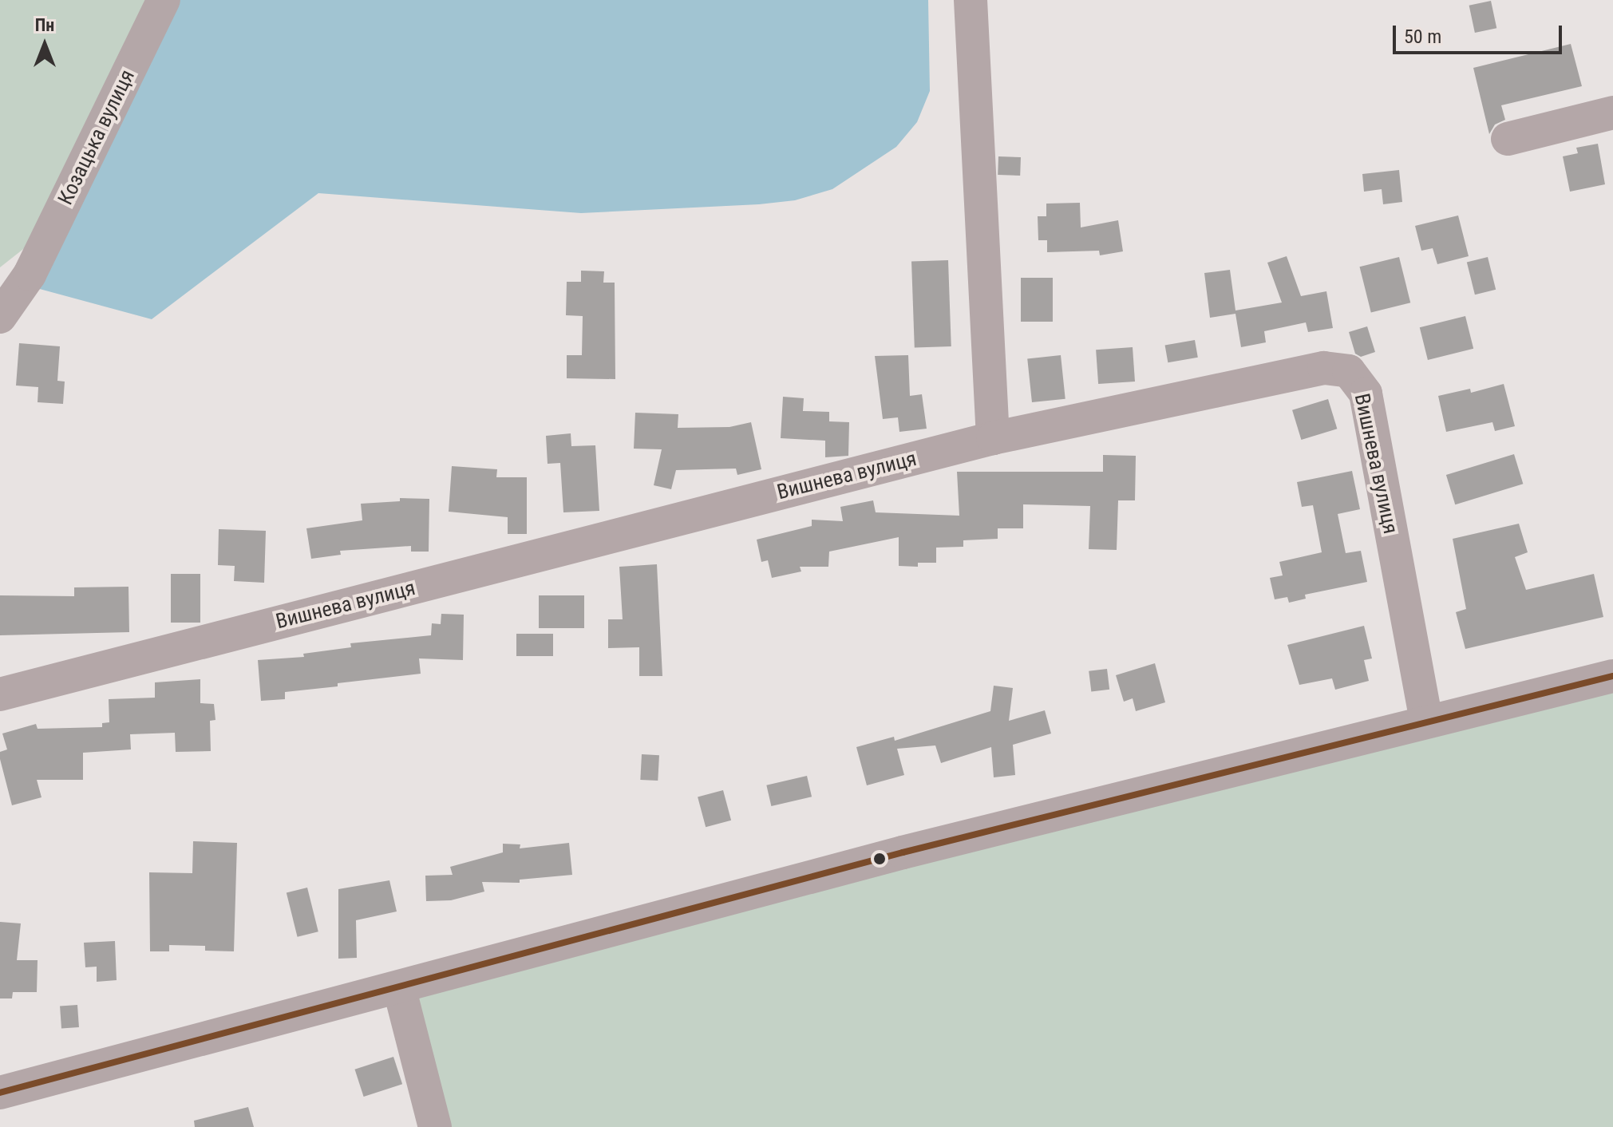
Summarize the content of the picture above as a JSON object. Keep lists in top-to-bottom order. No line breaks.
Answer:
{"streets":{"street":["Козацька вулиця","Вишнева вулиця"]},"scale_bar":"50 m","north":"top"}
